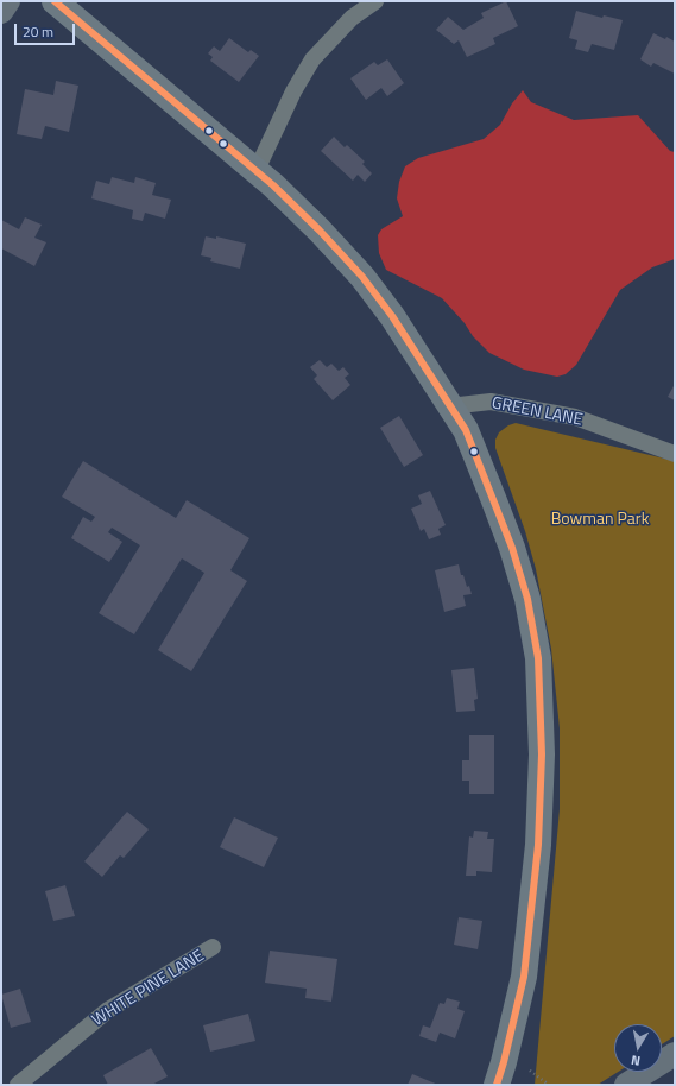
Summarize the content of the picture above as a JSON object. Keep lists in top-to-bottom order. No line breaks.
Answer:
{"streets":{"street":["GREEN LANE","WHITE PINE LANE"]},"parks":["Bowman Park"],"scale_bar":"20 m","north":"bottom"}
